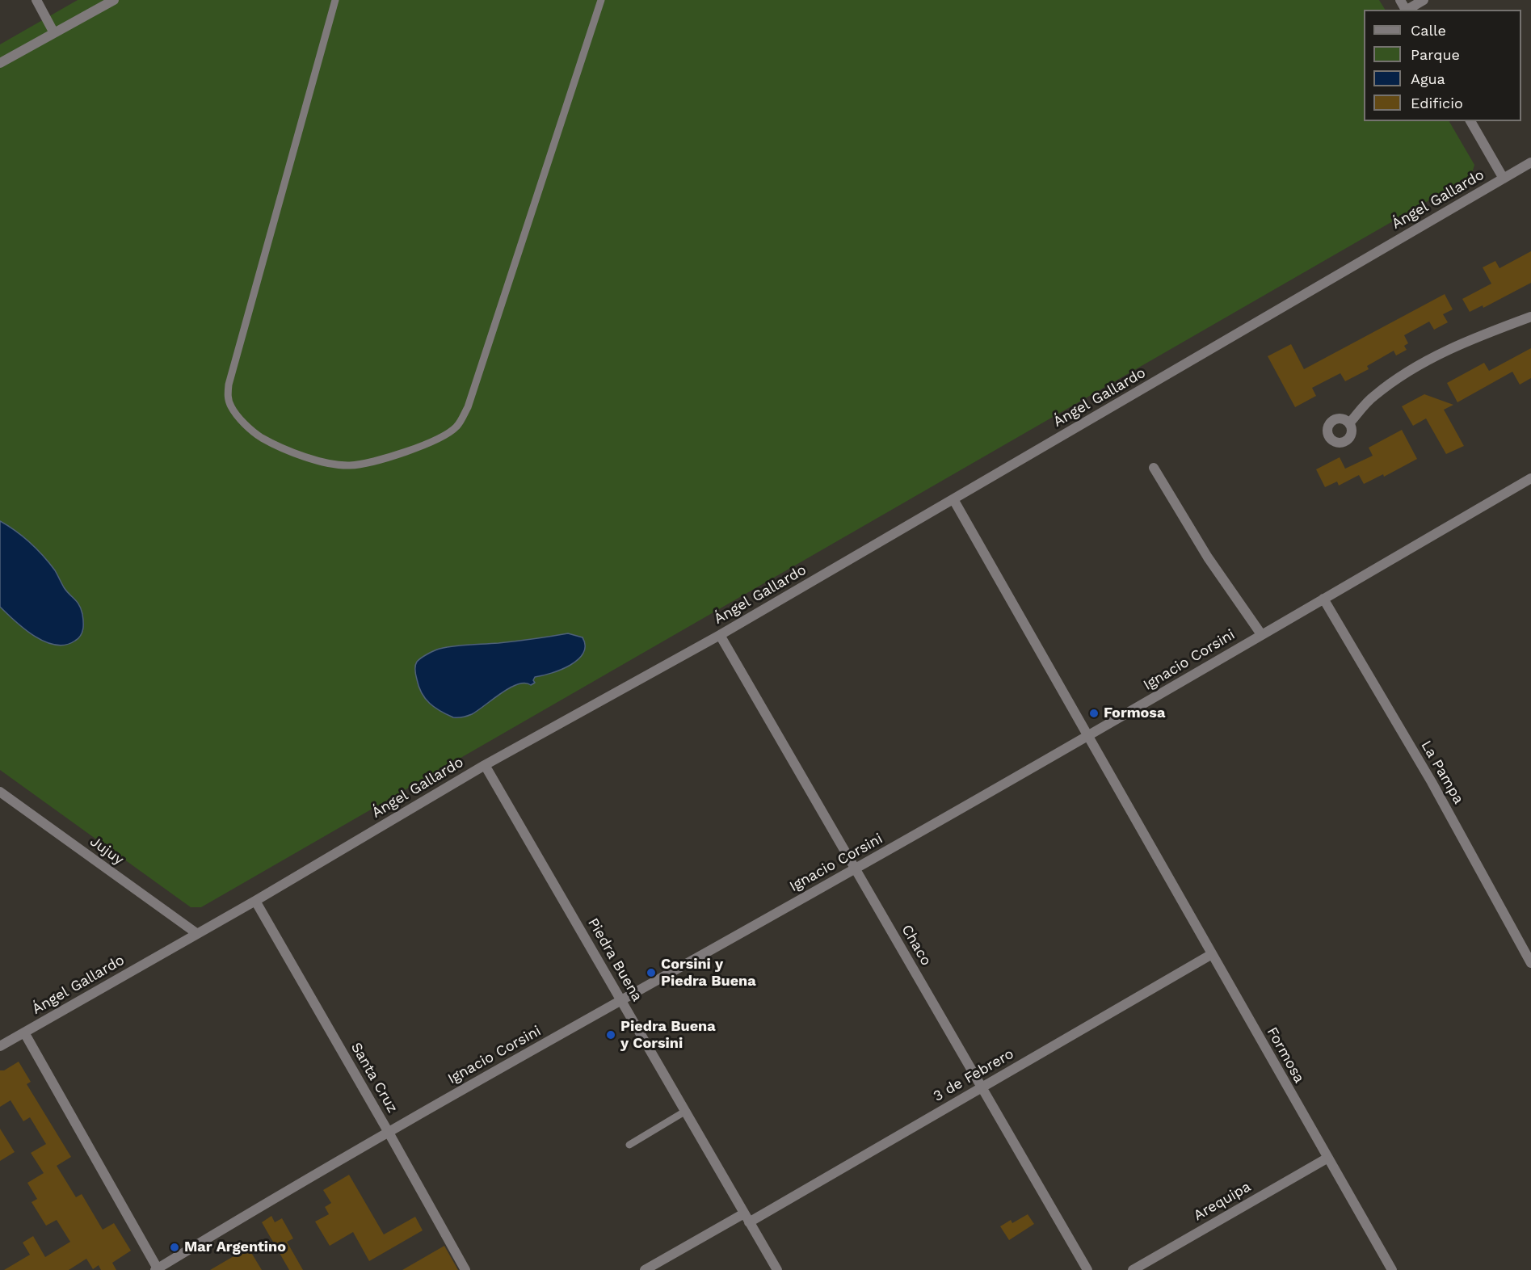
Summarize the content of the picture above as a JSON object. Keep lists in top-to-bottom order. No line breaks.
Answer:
{"streets":{"street":["Ángel Gallardo","Ignacio Corsini","La Pampa","Jujuy","Chaco","Piedra Buena","Formosa","3 de Febrero","Santa Cruz","Arequipa"]},"crossings":[["Ángel Gallardo","Jujuy"],["Ángel Gallardo","Chaco"],["Ángel Gallardo","Piedra Buena"],["Ángel Gallardo","Formosa"],["Ángel Gallardo","Santa Cruz"],["Ignacio Corsini","La Pampa"],["Ignacio Corsini","Chaco"],["Ignacio Corsini","Piedra Buena"],["Ignacio Corsini","Formosa"],["Ignacio Corsini","Santa Cruz"],["Chaco","3 de Febrero"],["Piedra Buena","3 de Febrero"],["Formosa","3 de Febrero"],["Formosa","Arequipa"]],"places":["Formosa","Corsini y Piedra Buena","Piedra Buena y Corsini","Mar Argentino"],"legend":["Calle","Parque","Agua","Edificio"]}
